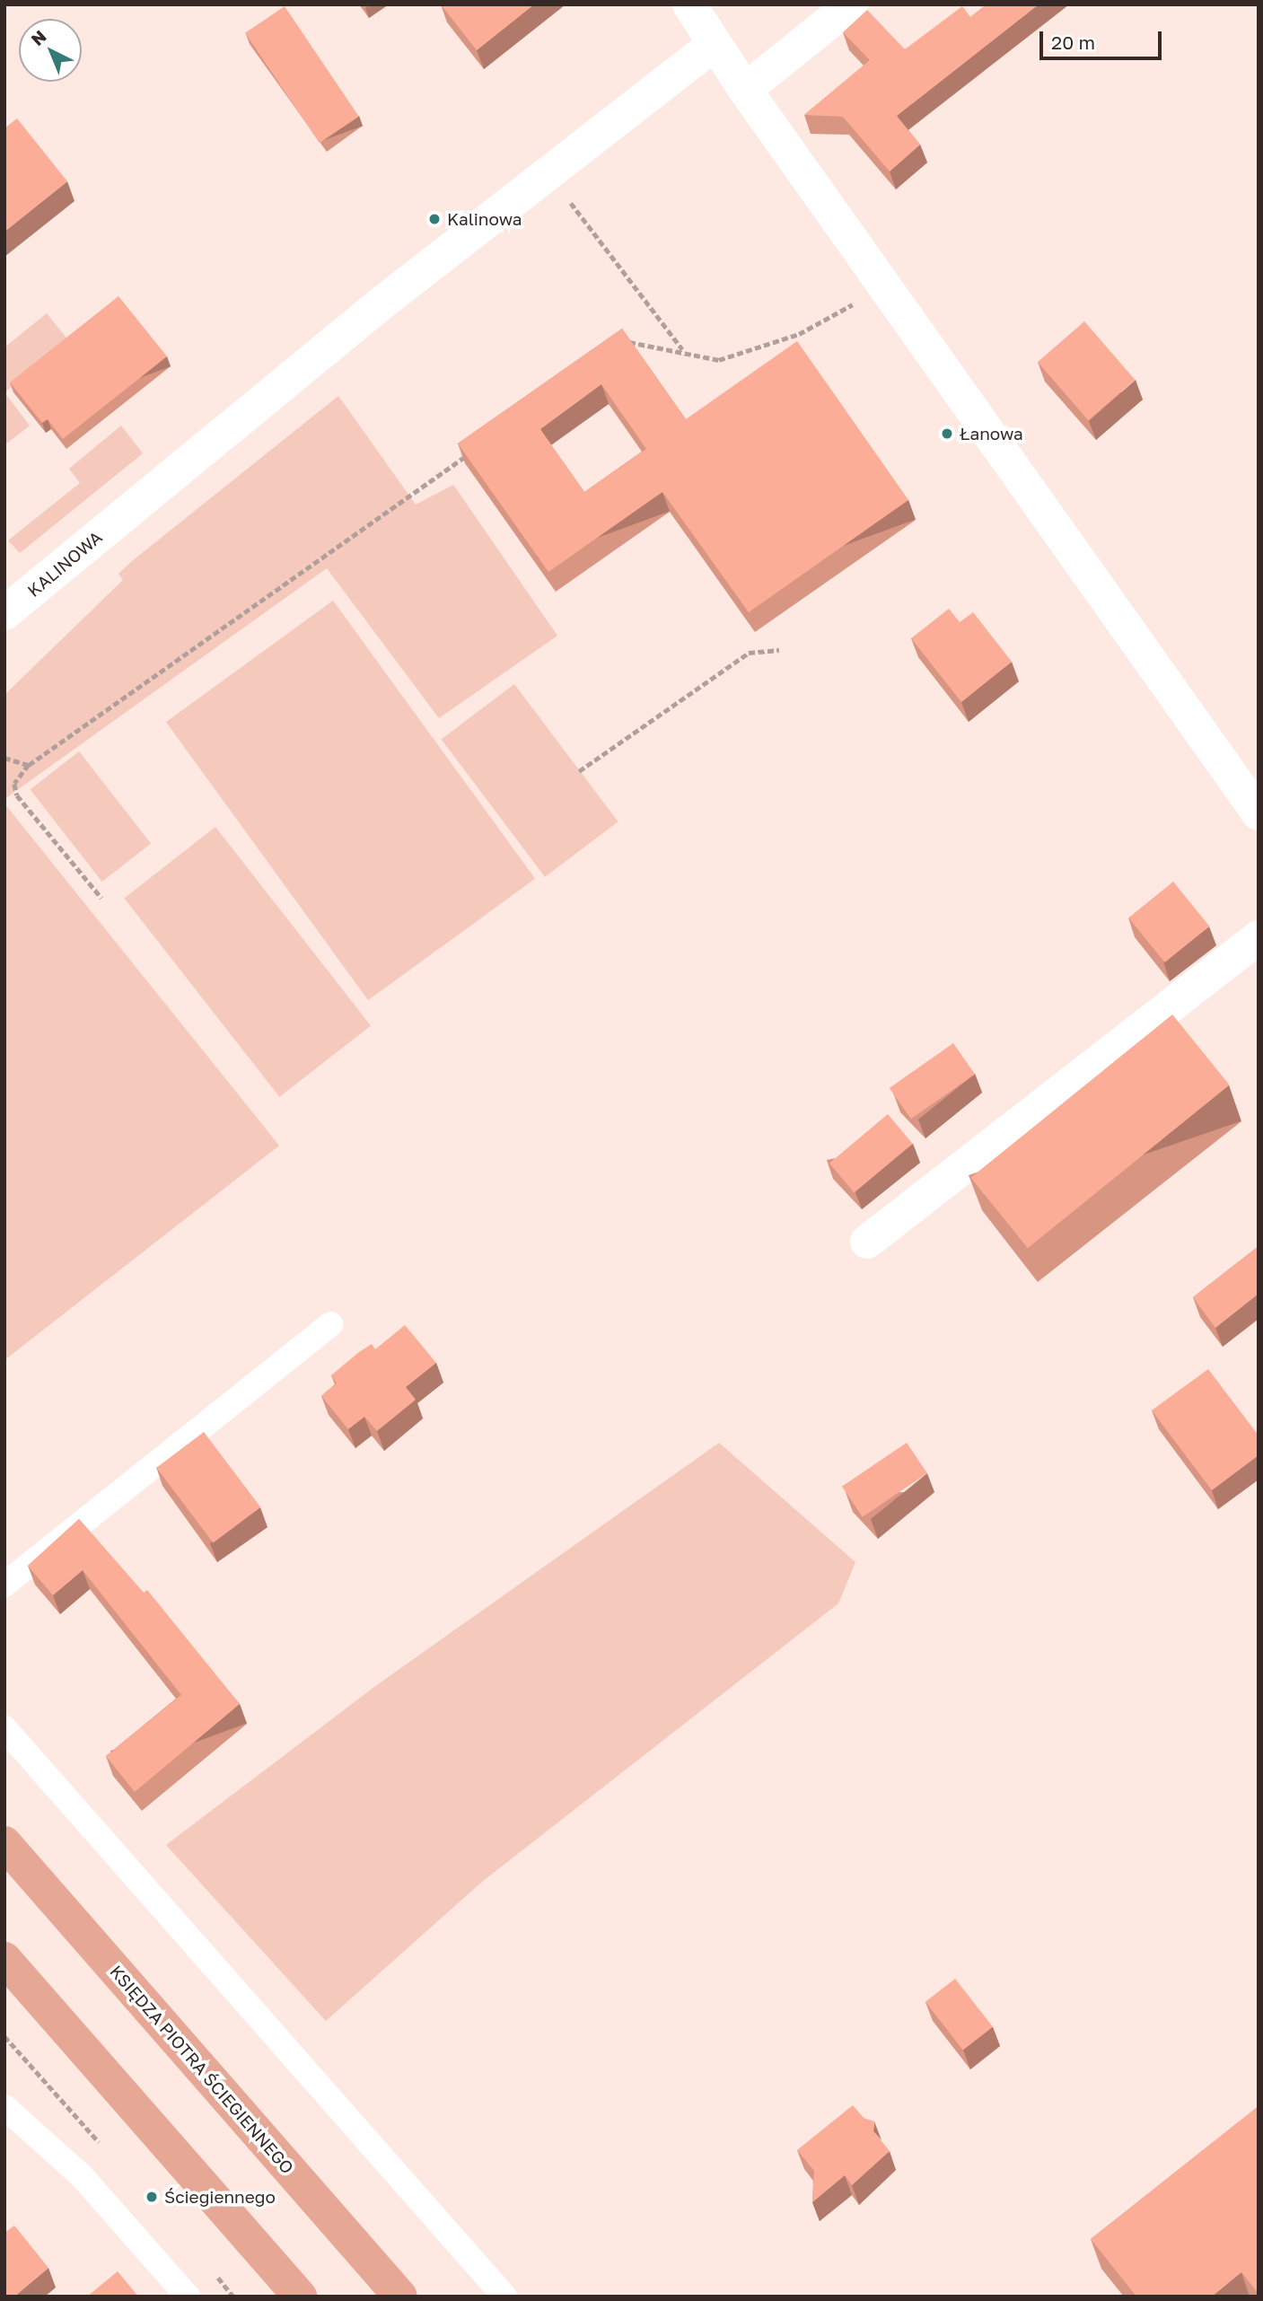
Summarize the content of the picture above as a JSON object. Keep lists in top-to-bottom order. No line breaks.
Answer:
{"streets":{"main road":["KSIĘDZA PIOTRA ŚCIEGIENNEGO"],"street":["KALINOWA"]},"places":["Kalinowa","Łanowa","Ściegiennego"],"scale_bar":"20 m","north":"top left"}
